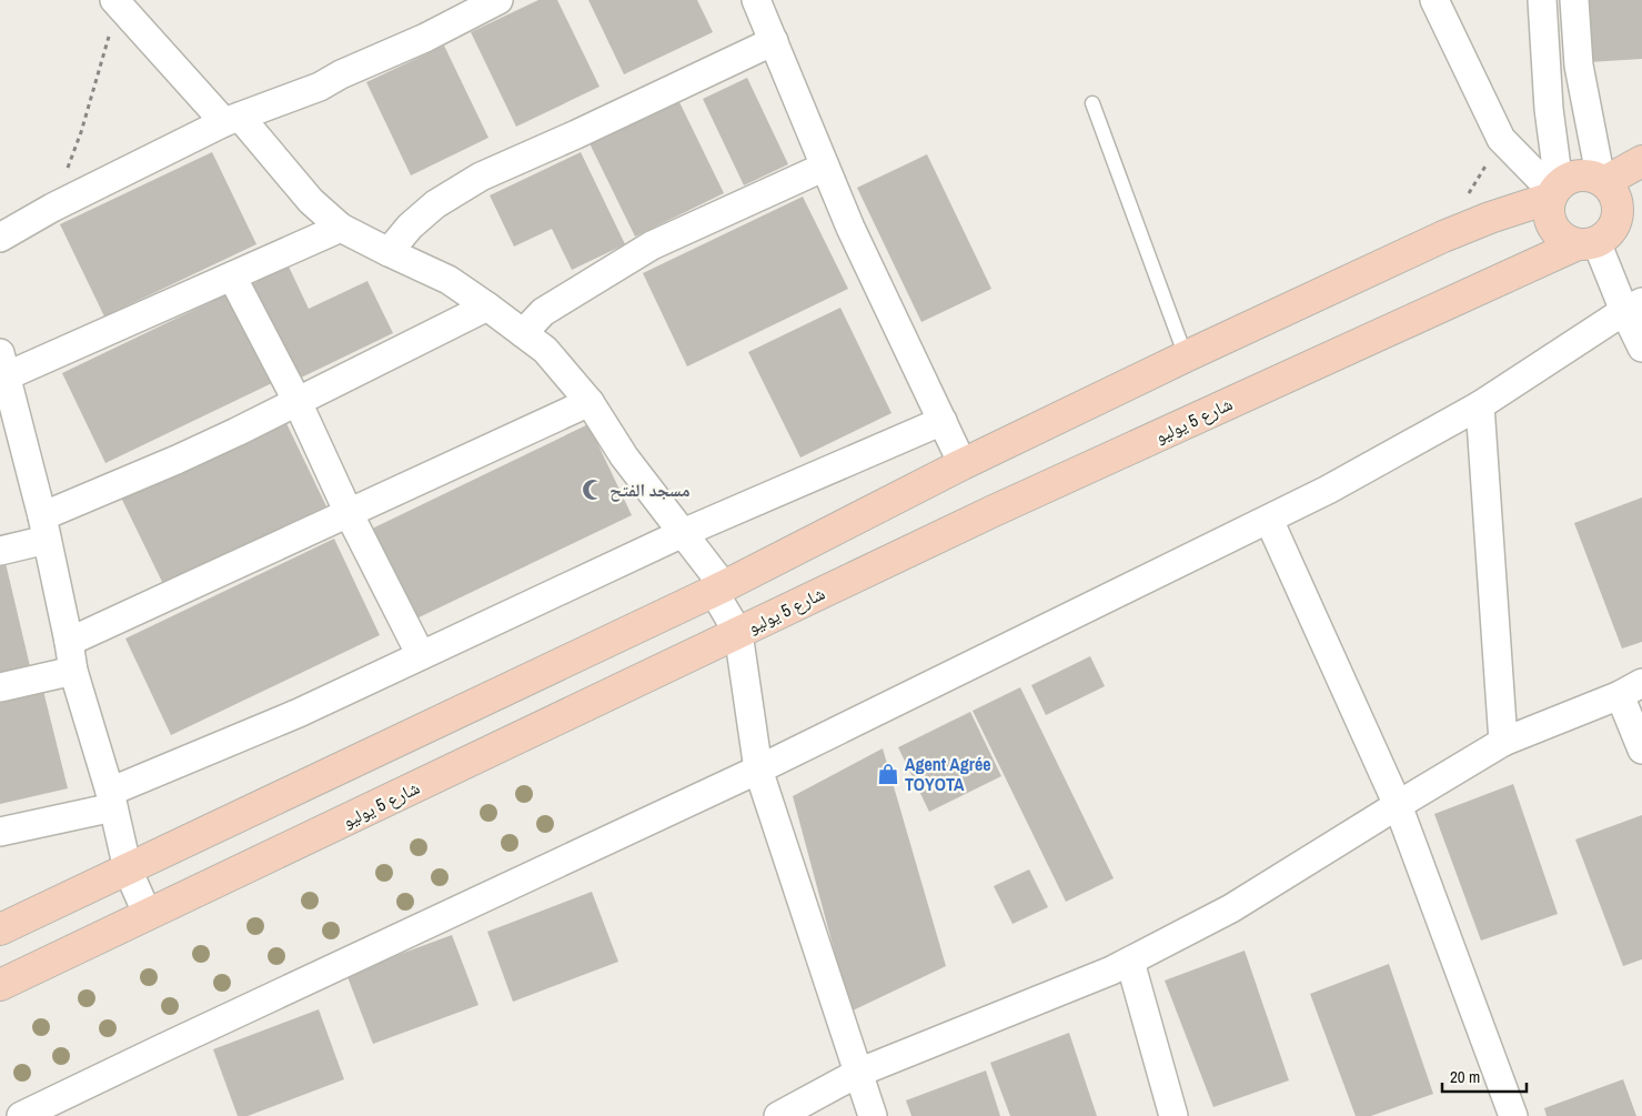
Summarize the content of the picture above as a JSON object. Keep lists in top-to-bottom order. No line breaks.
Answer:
{"streets":{"main road":["شارع 5 يوليو"]},"places":{"mosque":["مسجد الفتح"],"shop":["Agent Agrée TOYOTA"]},"scale_bar":"20 m"}
